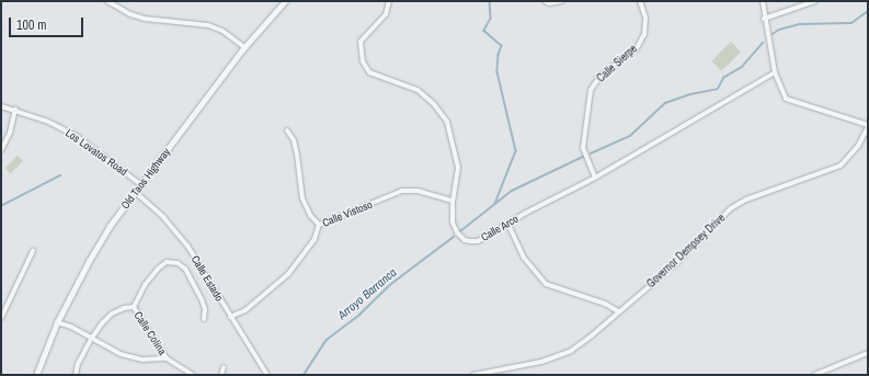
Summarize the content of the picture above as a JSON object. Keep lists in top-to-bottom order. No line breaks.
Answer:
{"streets":{"street":["Calle Sierpe","Los Lovatos Road","Old Taos Highway","Calle Vistoso","Calle Arco","Governor Dempsey Drive","Calle Estado","Calle Colina"]},"crossings":[["Calle Sierpe","Calle Arco"],["Los Lovatos Road","Old Taos Highway"],["Old Taos Highway","Calle Estado"],["Old Taos Highway","Calle Colina"],["Calle Vistoso","Calle Arco"],["Calle Vistoso","Calle Estado"]],"water":["Arroyo Barranca"],"scale_bar":"100 m"}
